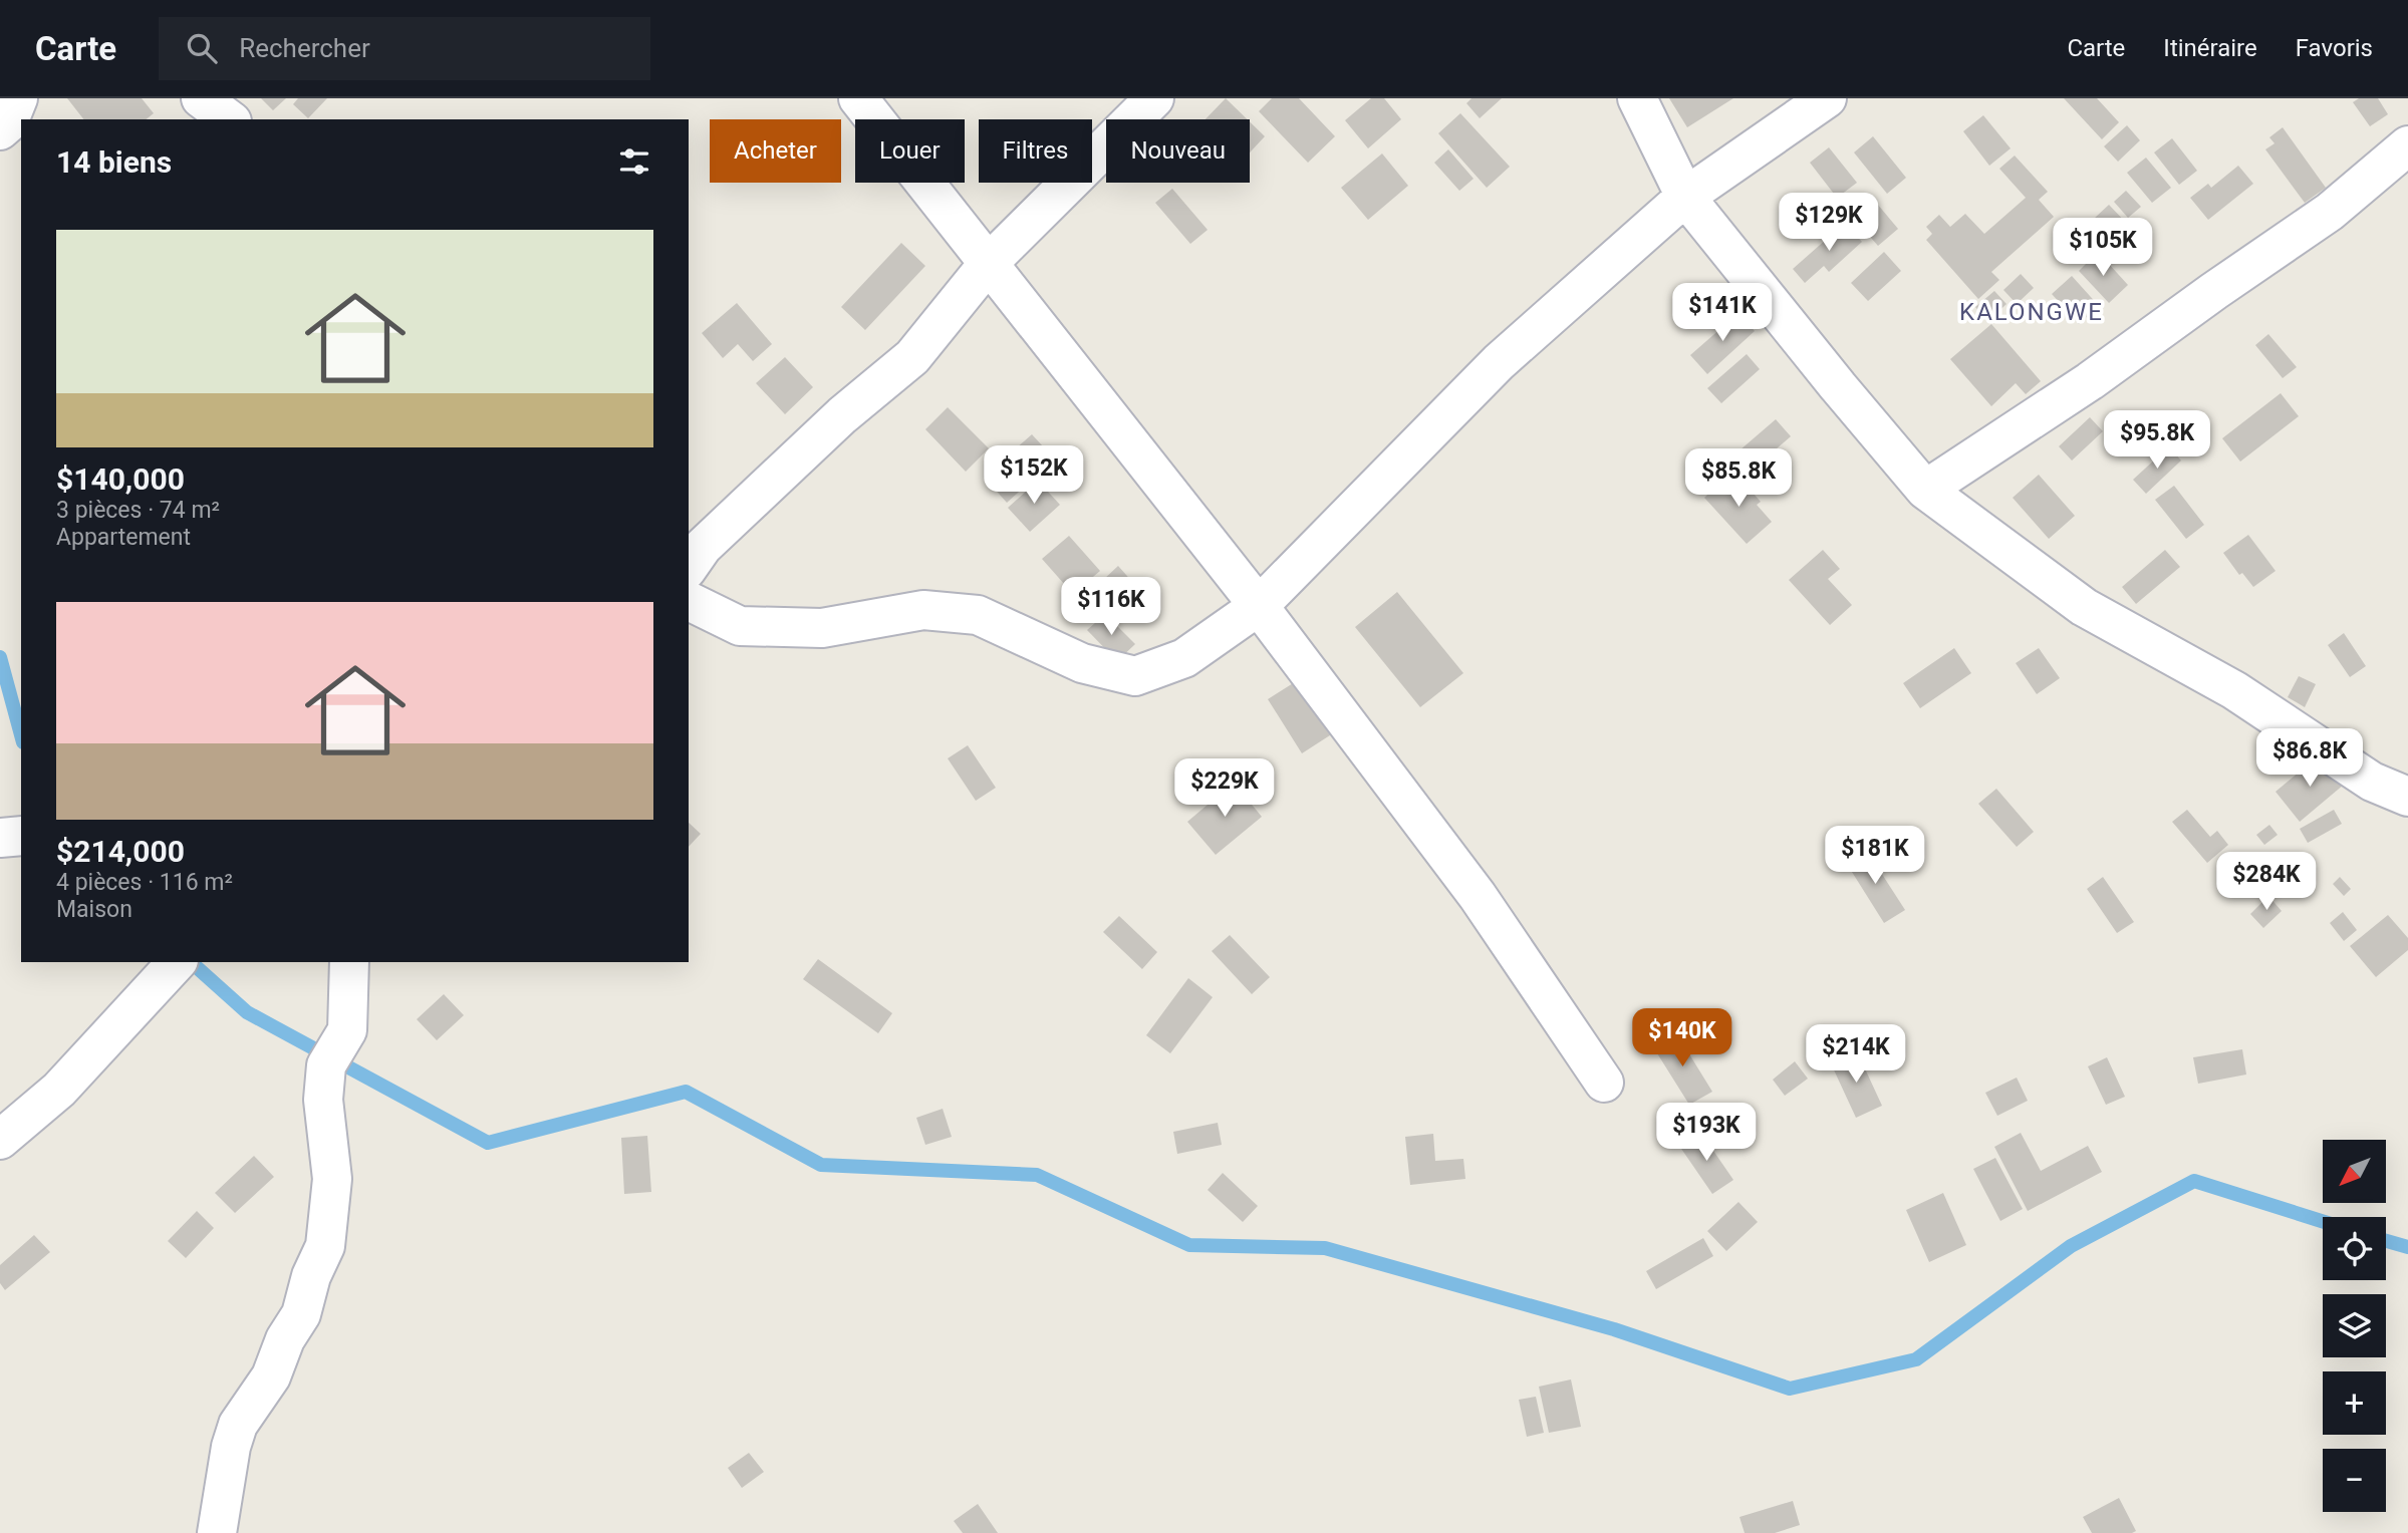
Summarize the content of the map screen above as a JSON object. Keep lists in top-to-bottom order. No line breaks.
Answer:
{"districts":["KALONGWE"],"north":"bottom left","page":{"header":"Carte","search":"Rechercher","nav":["Carte","Itinéraire","Favoris"],"chip":["Acheter","Louer","Filtres","Nouveau"],"heading":"14 biens","price":["$129K","$105K","$141K","$95.8K","$152K","$85.8K","$116K","$86.8K","$229K","$181K","$284K","$140K","$214K","$193K"],"list":[{"name":"$140,000","note":"3 pièces · 74 m² · Appartement"},{"name":"$214,000","note":"4 pièces · 116 m² · Maison"}],"map_buttons":["+","−"]}}
